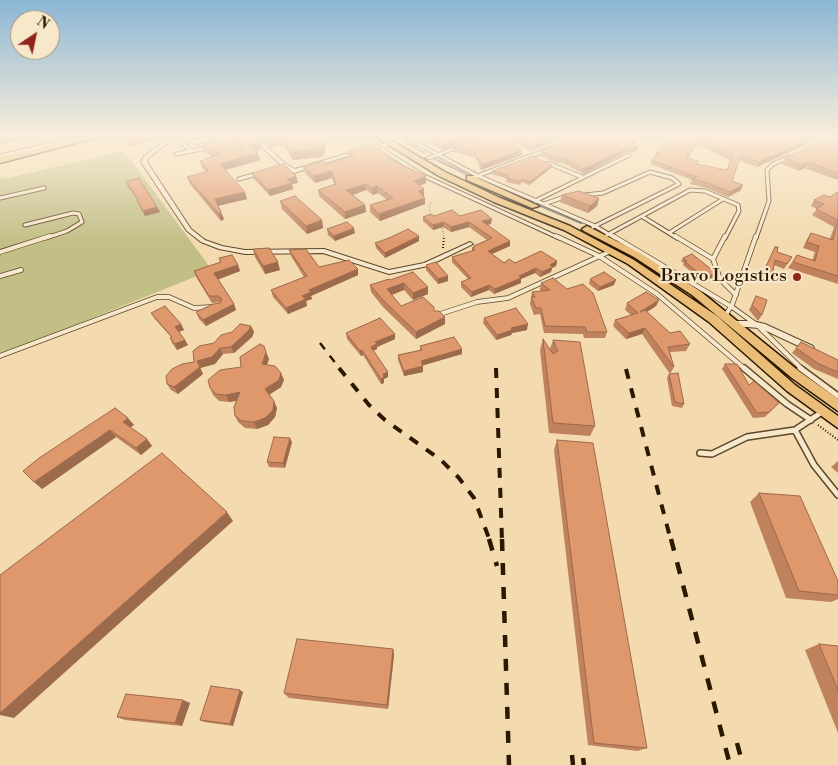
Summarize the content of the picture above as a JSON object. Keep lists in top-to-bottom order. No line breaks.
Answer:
{"places":["Bravo Logistics"],"north":"top right"}
